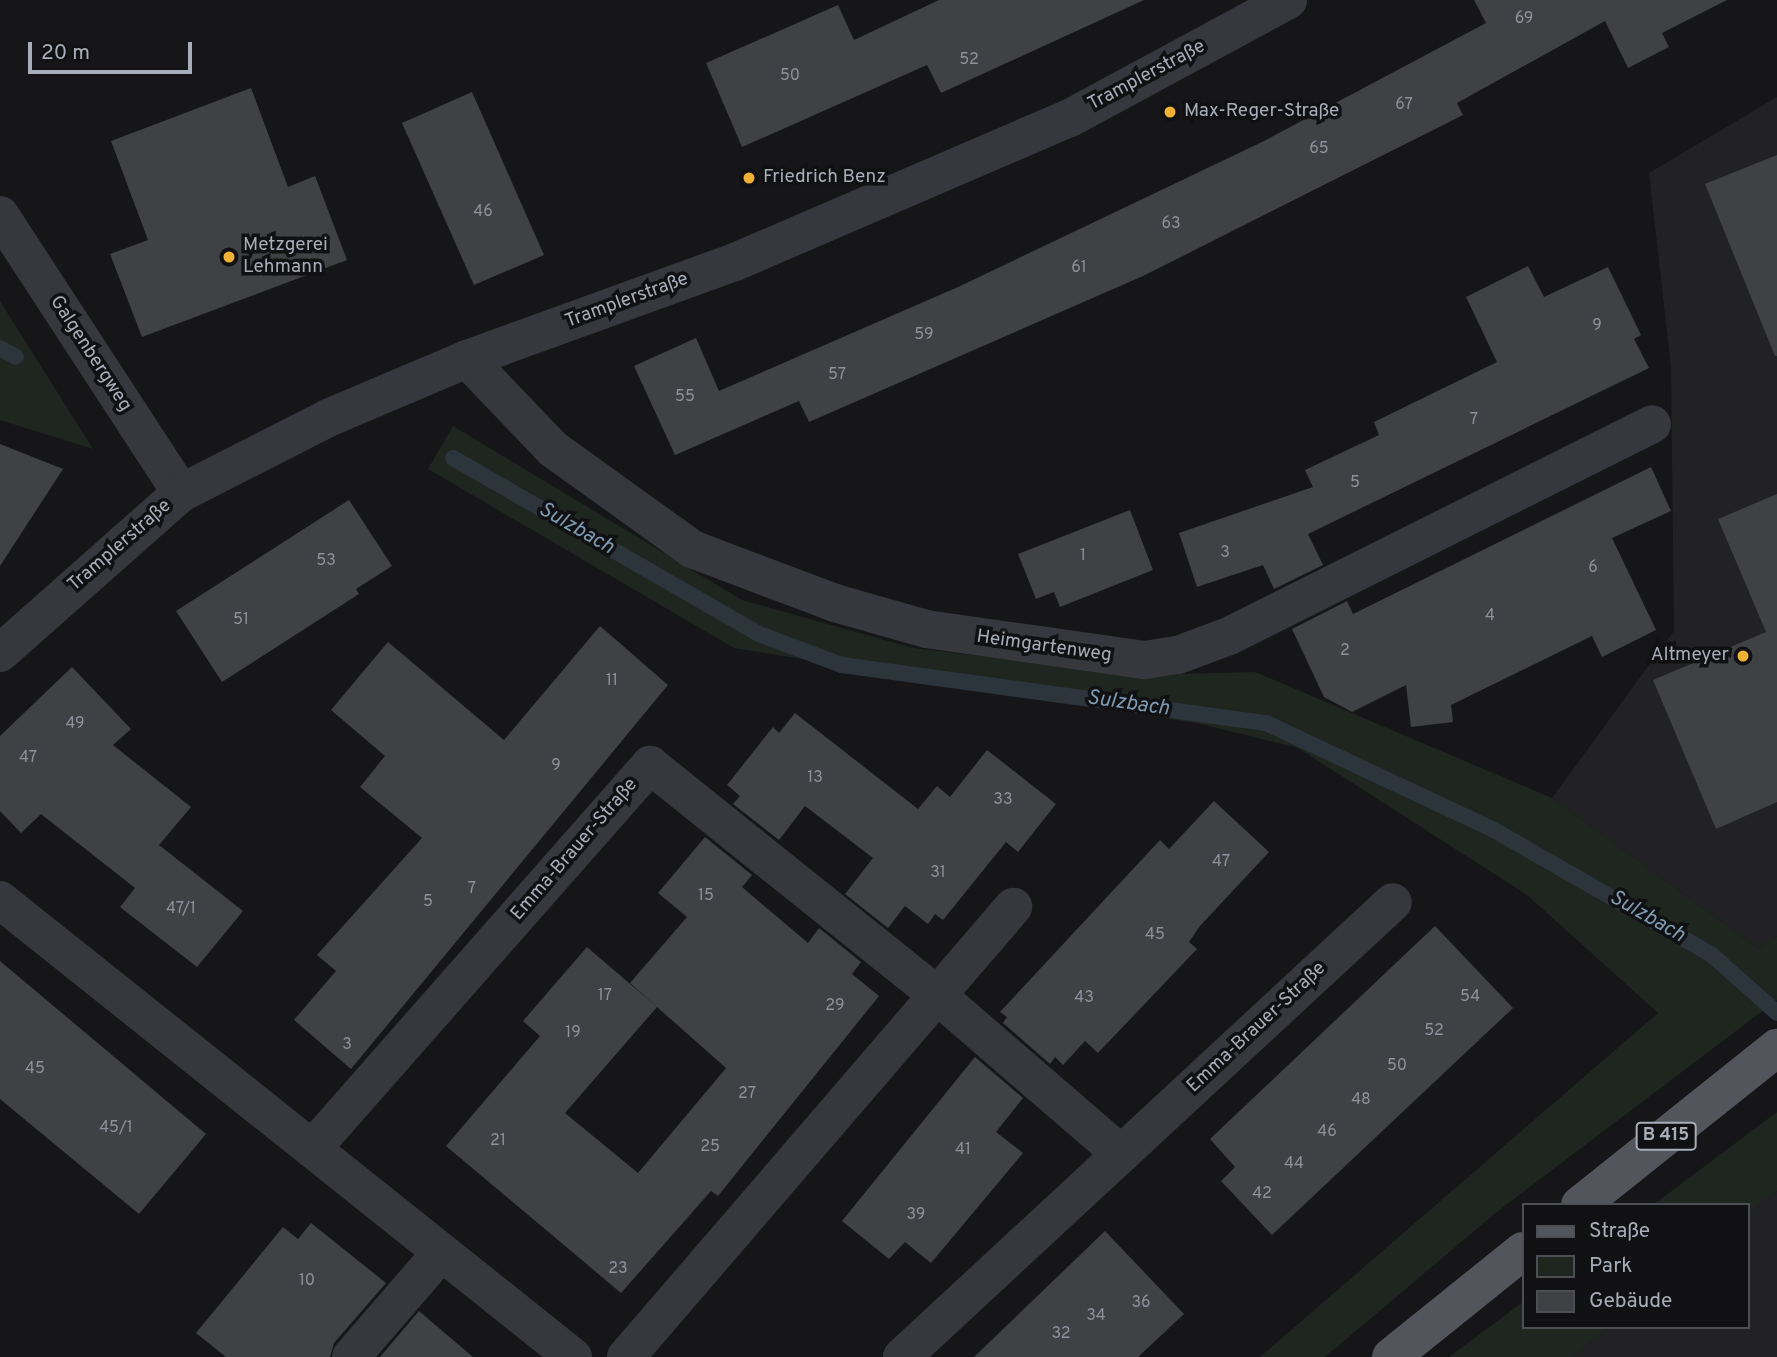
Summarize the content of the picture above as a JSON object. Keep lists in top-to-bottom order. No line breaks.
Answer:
{"streets":{"main road":["B 415"],"street":["Tramplerstraße","Galgenbergweg","Heimgartenweg","Emma-Brauer-Straße"]},"crossings":[["Tramplerstraße","Galgenbergweg"],["Tramplerstraße","Heimgartenweg"]],"water":["Sulzbach"],"places":["Max-Reger-Straße","Friedrich Benz","Metzgerei Lehmann","Altmeyer"],"house_numbers":["69","52","50","67","65","46","63","61","9","59","57","55","7","5","3","1","53","6","4","51","2","11","49","47","9","13","33","47","31","7","15","5","47/1","45","17","54","43","29","52","19","3","50","45","27","48","45/1","46","21","25","41","44","42","39","23","10","36","34","32"],"legend":["Straße","Park","Gebäude"],"scale_bar":"20 m"}
